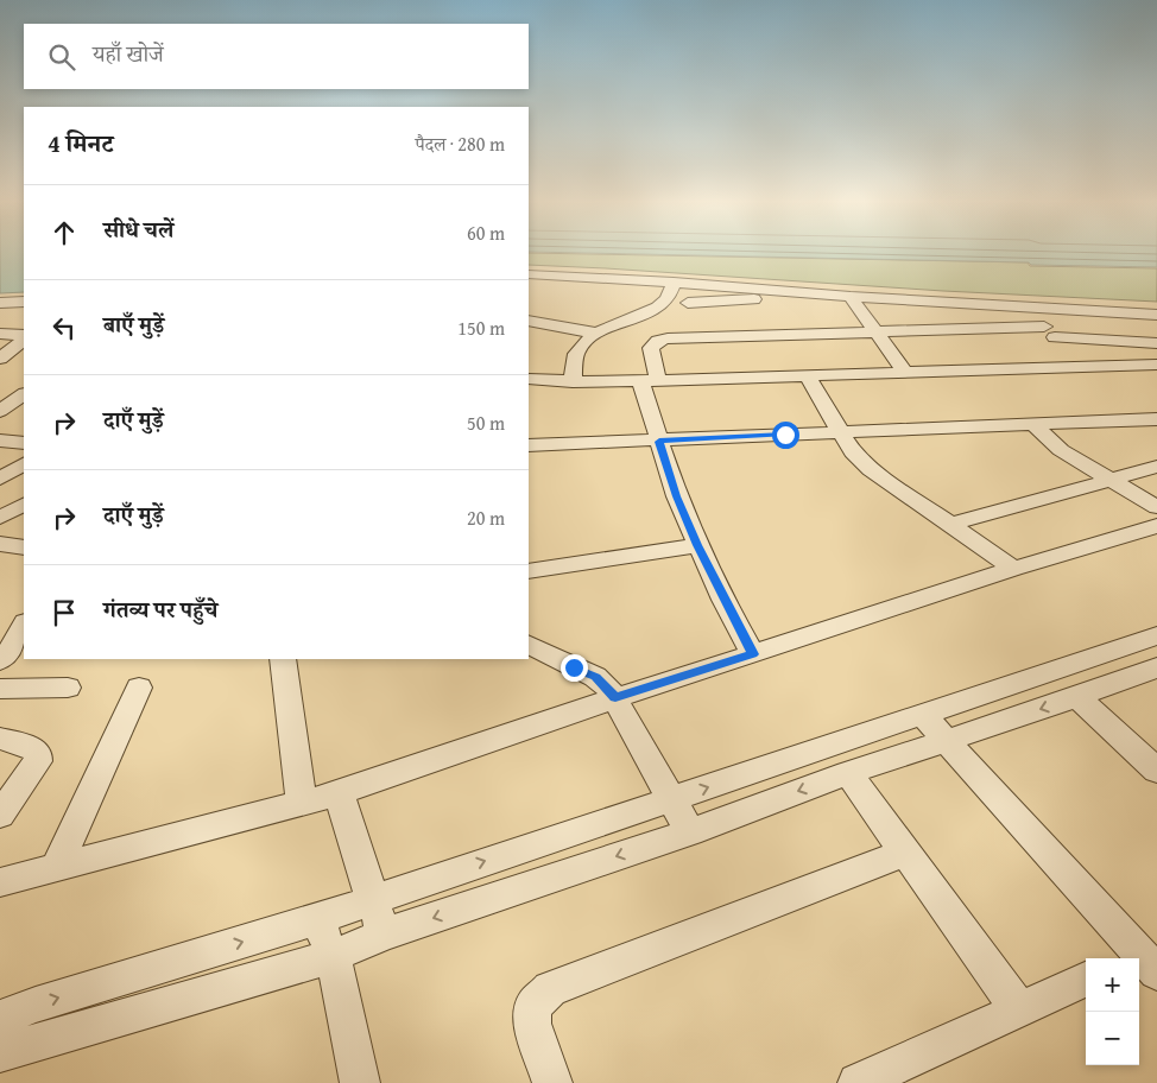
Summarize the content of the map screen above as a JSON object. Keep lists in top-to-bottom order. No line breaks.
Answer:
{"page":{"search":"यहाँ खोजें","heading":["4 मिनट","पैदल · 280 m"],"list":[["सीधे चलें","60 m"],["बाएँ मुड़ें","150 m"],["दाएँ मुड़ें","50 m"],["दाएँ मुड़ें","20 m"],"गंतव्य पर पहुँचे"],"map_buttons":["+","−"]}}
